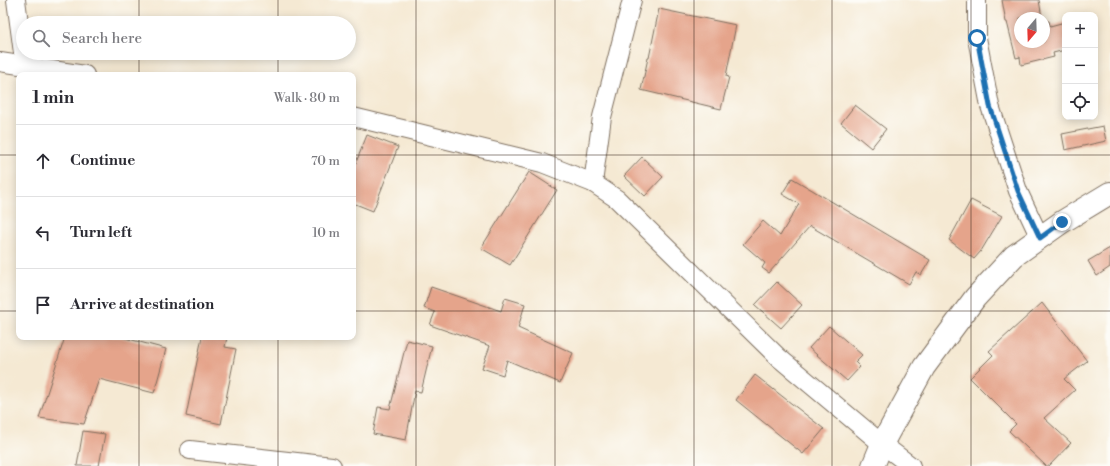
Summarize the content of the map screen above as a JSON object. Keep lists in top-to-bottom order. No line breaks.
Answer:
{"north":"bottom","page":{"map_buttons":["+","−"],"search":"Search here","heading":["1 min","Walk · 80 m"],"list":[["Continue","70 m"],["Turn left","10 m"],"Arrive at destination"]}}
